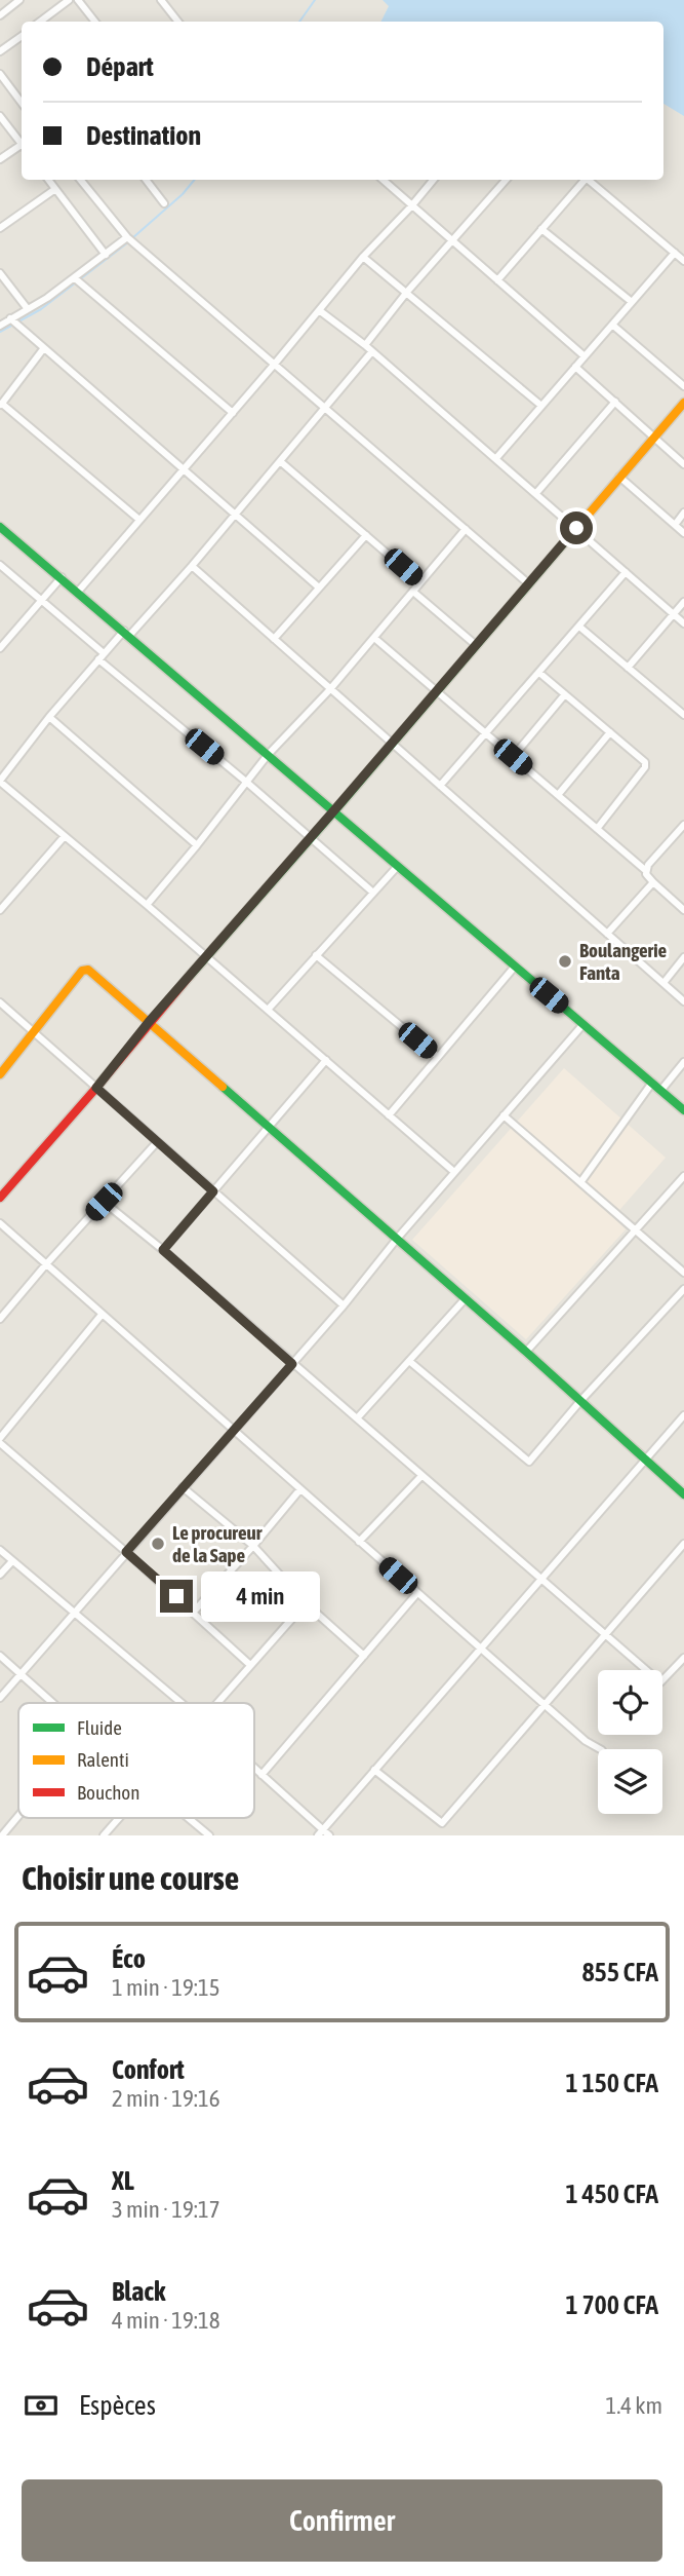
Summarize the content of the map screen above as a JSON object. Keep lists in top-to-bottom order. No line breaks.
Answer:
{"places":["Boulangerie Fanta","Le procureur de la Sape"],"legend":["Fluide","Ralenti","Bouchon"],"page":{"banner":["Départ","Destination"],"bubble":"4 min","heading":"Choisir une course","list":[{"name":"Éco","note":"1 min · 19:15","value":"855 CFA"},{"name":"Confort","note":"2 min · 19:16","value":"1 150 CFA"},{"name":"XL","note":"3 min · 19:17","value":"1 450 CFA"},{"name":"Black","note":"4 min · 19:18","value":"1 700 CFA"}],"pay":["Espèces","1.4 km"],"buttons":"Confirmer"}}
